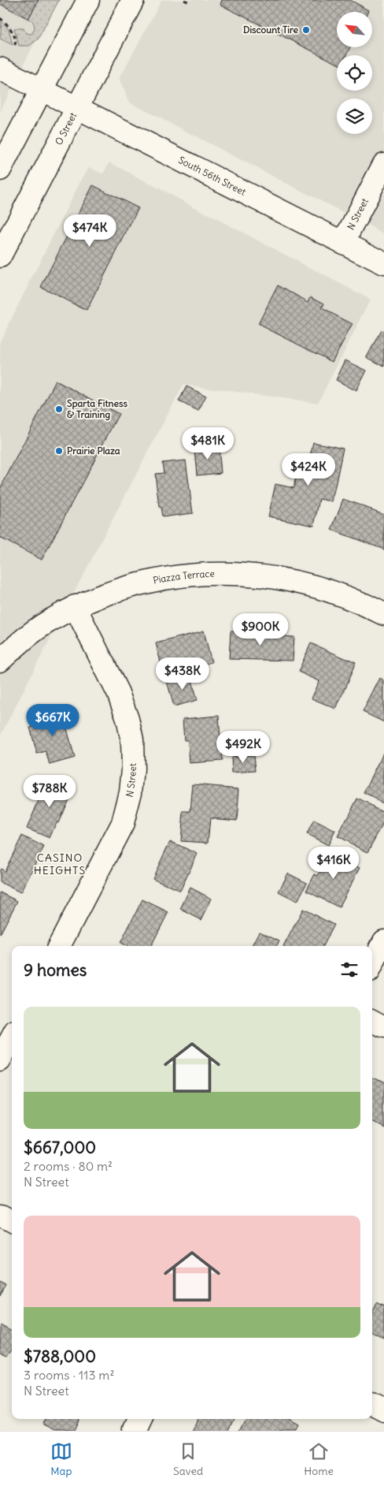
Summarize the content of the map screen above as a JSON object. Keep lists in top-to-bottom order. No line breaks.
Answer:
{"streets":{"main road":["O Street","South 56th Street","N Street","Piazza Terrace"]},"crossings":[["O Street","South 56th Street"],["South 56th Street","N Street"],["N Street","Piazza Terrace"]],"districts":["CASINO HEIGHTS"],"places":["Discount Tire","Sparta Fitness & Training","Prairie Plaza"],"north":"top left","page":{"price":["$474K","$481K","$424K","$900K","$438K","$667K","$492K","$788K","$416K"],"heading":"9 homes","list":[{"name":"$667,000","note":"2 rooms · 80 m² · N Street"},{"name":"$788,000","note":"3 rooms · 113 m² · N Street"}],"tabs":["Map","Saved","Home"]}}
